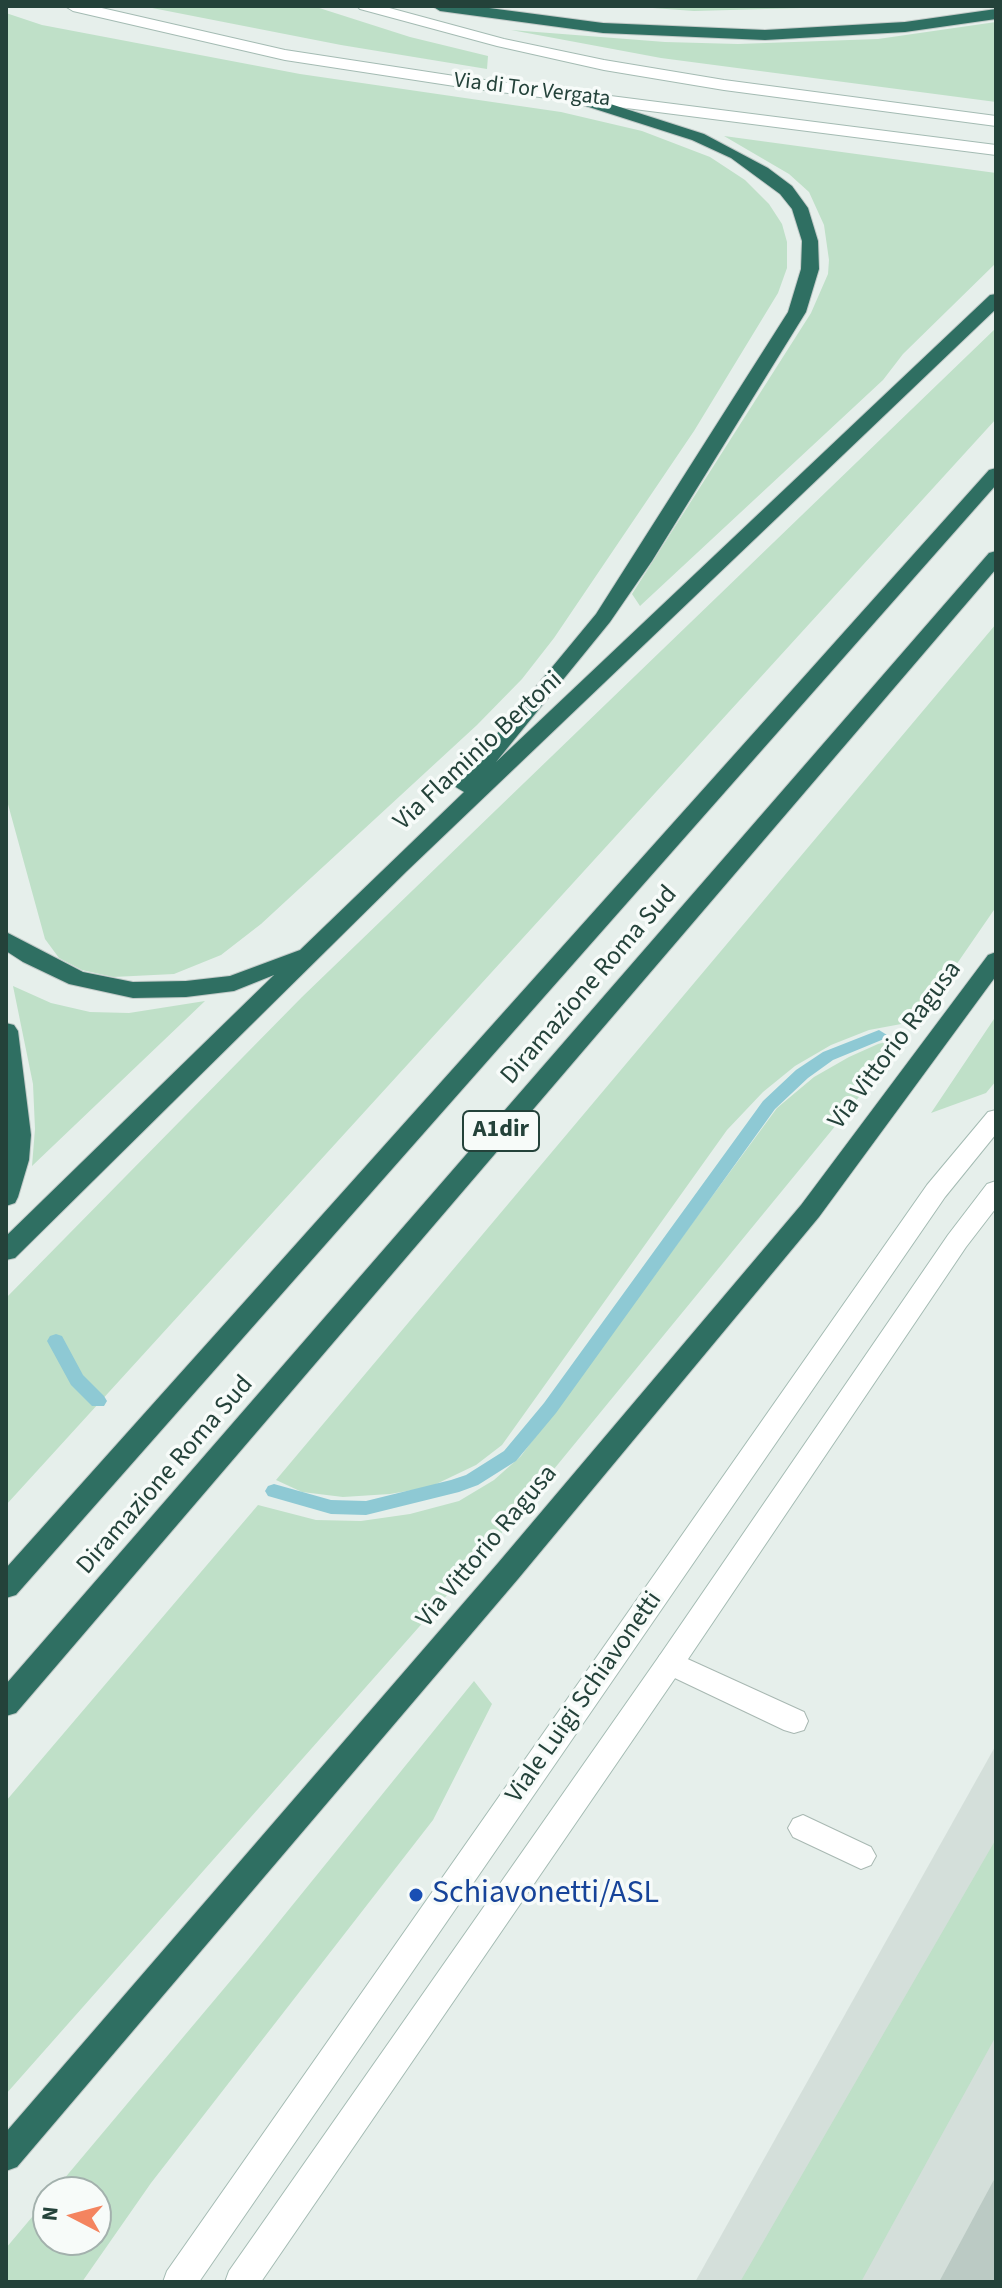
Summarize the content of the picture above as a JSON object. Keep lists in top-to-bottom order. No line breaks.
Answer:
{"streets":{"highway":["Via Flaminio Bertoni","Diramazione Roma Sud","Via Vittorio Ragusa","A1dir"],"street":["Via di Tor Vergata","Viale Luigi Schiavonetti"]},"places":["Schiavonetti/ASL"],"north":"left"}
